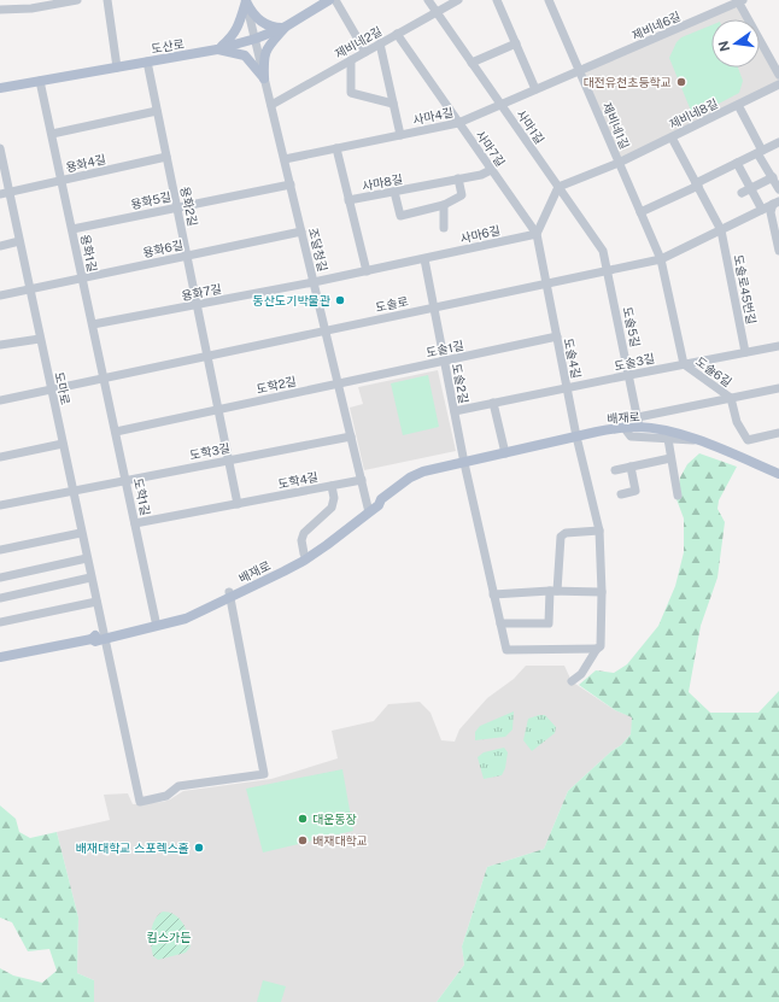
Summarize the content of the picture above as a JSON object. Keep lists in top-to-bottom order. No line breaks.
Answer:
{"streets":{"main road":["도산로","배재로"],"street":["제비네6길","제비네2길","제비네8길","사마4길","제비네1길","사마1길","사마7길","용화4길","사마8길","용화5길","용화2길","사마6길","용화6길","조달청길","용화1길","도솔로45번길","용화7길","도솔로","도솔5길","도솔1길","도솔4길","도솔3길","도솔6길","도솔2길","도학2길","도마로","도학3길","도학4길","도학1길"]},"crossings":[["제비네6길","사마4길"],["제비네6길","제비네1길"],["제비네2길","사마1길"],["제비네2길","사마7길"],["제비네2길","조달청길"],["도산로","용화2길"],["도산로","조달청길"],["도산로","용화1길"],["제비네8길","제비네1길"],["제비네8길","도솔로45번길"],["사마4길","제비네1길"],["사마4길","사마1길"],["사마4길","사마7길"],["사마4길","조달청길"],["제비네1길","도솔로"],["제비네1길","도솔6길"],["사마1길","도솔로"],["사마1길","도솔5길"],["사마7길","사마8길"],["사마7길","사마6길"],["사마7길","도솔로"],["사마7길","도솔4길"],["용화4길","용화2길"],["용화4길","용화1길"],["용화4길","도마로"],["사마8길","사마6길"],["용화5길","용화2길"],["용화5길","조달청길"],["용화5길","용화1길"],["용화2길","용화6길"],["용화2길","용화7길"],["용화2길","도솔로"],["사마6길","조달청길"],["사마6길","용화7길"],["사마6길","도솔2길"],["용화6길","조달청길"],["용화6길","용화1길"],["용화6길","도마로"],["조달청길","용화7길"],["조달청길","도솔로"],["조달청길","도솔1길"],["조달청길","도학2길"],["조달청길","배재로"],["조달청길","도학3길"],["조달청길","도학4길"],["용화1길","용화7길"],["용화1길","도솔로"],["용화1길","도학1길"],["도솔로45번길","도솔로"],["도솔로45번길","도솔3길"],["도솔로","도솔5길"],["도솔로","도솔4길"],["도솔로","도솔6길"],["도솔로","도솔2길"],["도솔로","도마로"],["도솔로","도학1길"],["도솔5길","도솔3길"],["도솔5길","배재로"],["도솔1길","도솔4길"],["도솔1길","도솔2길"],["도솔1길","도학2길"],["도솔4길","도솔3길"],["도솔4길","배재로"],["도솔3길","도솔6길"],["도솔3길","도솔2길"],["도솔2길","배재로"],["도학2길","도학1길"],["도마로","배재로"],["도마로","도학3길"],["배재로","도학1길"],["도학3길","도학1길"],["도학4길","도학1길"]],"parks":["킴스가든"],"places":["대전유천초등학교","동산도기박물관","대운동장","배재대학교","배재대학교 스포렉스홀"],"north":"left"}
